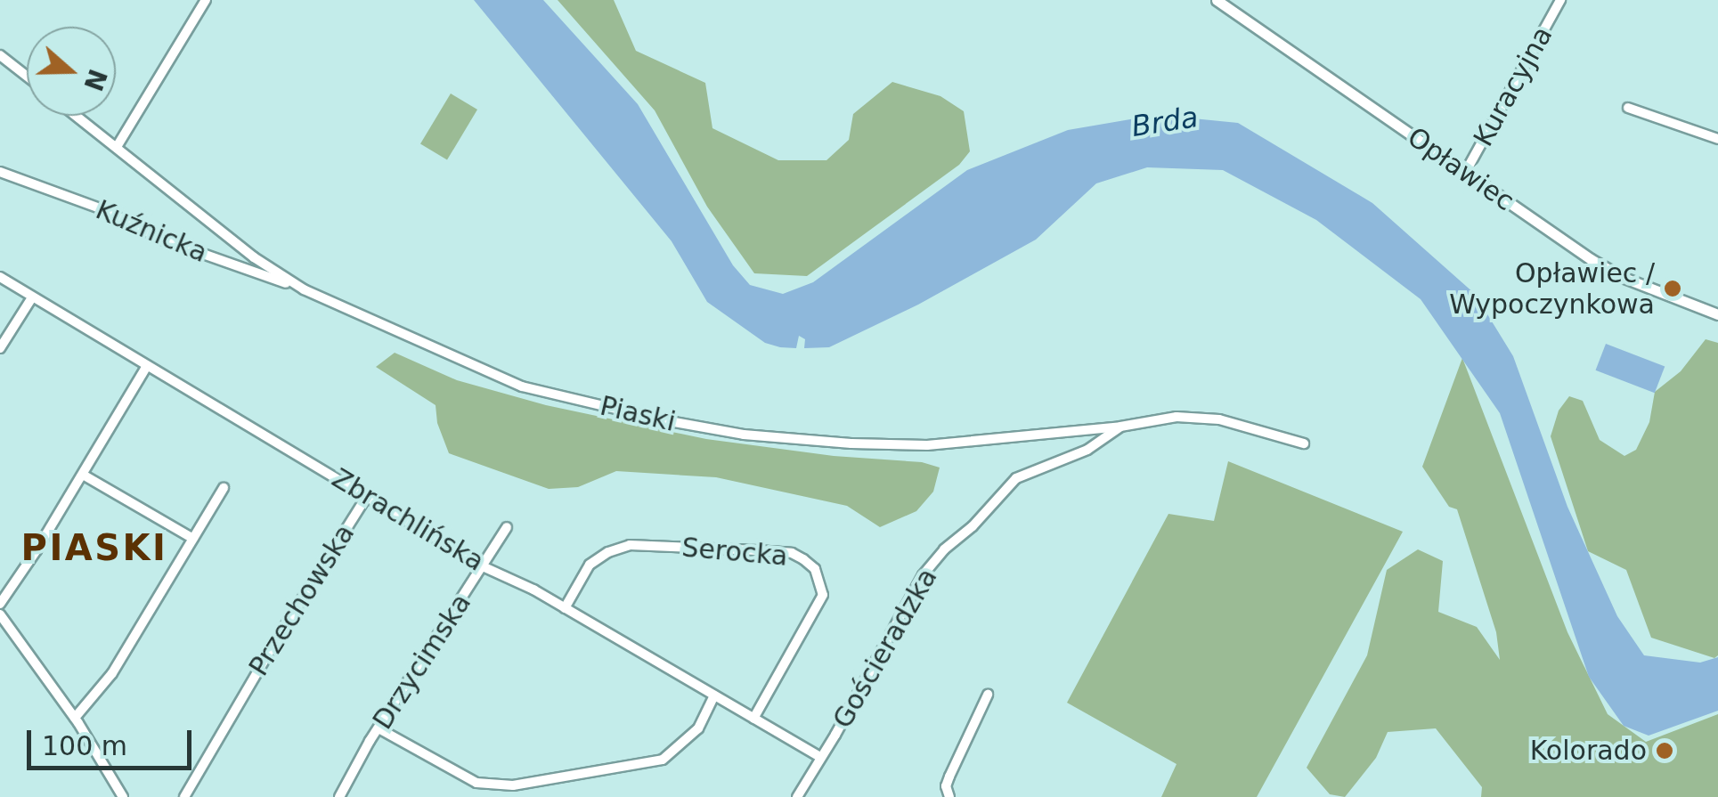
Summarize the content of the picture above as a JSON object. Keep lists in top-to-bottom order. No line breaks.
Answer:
{"streets":{"street":["Kuracyjna","Opławiec","Kuźnicka","Piaski","Zbrachlińska","Serocka","Przechowska","Gościeradzka","Drzycimska"]},"crossings":[["Kuracyjna","Opławiec"],["Kuźnicka","Piaski"],["Piaski","Gościeradzka"],["Zbrachlińska","Serocka"],["Zbrachlińska","Przechowska"],["Zbrachlińska","Gościeradzka"],["Zbrachlińska","Drzycimska"]],"districts":["PIASKI"],"water":["Brda"],"places":["Opławiec / Wypoczynkowa","Kolorado"],"scale_bar":"100 m","north":"right"}
